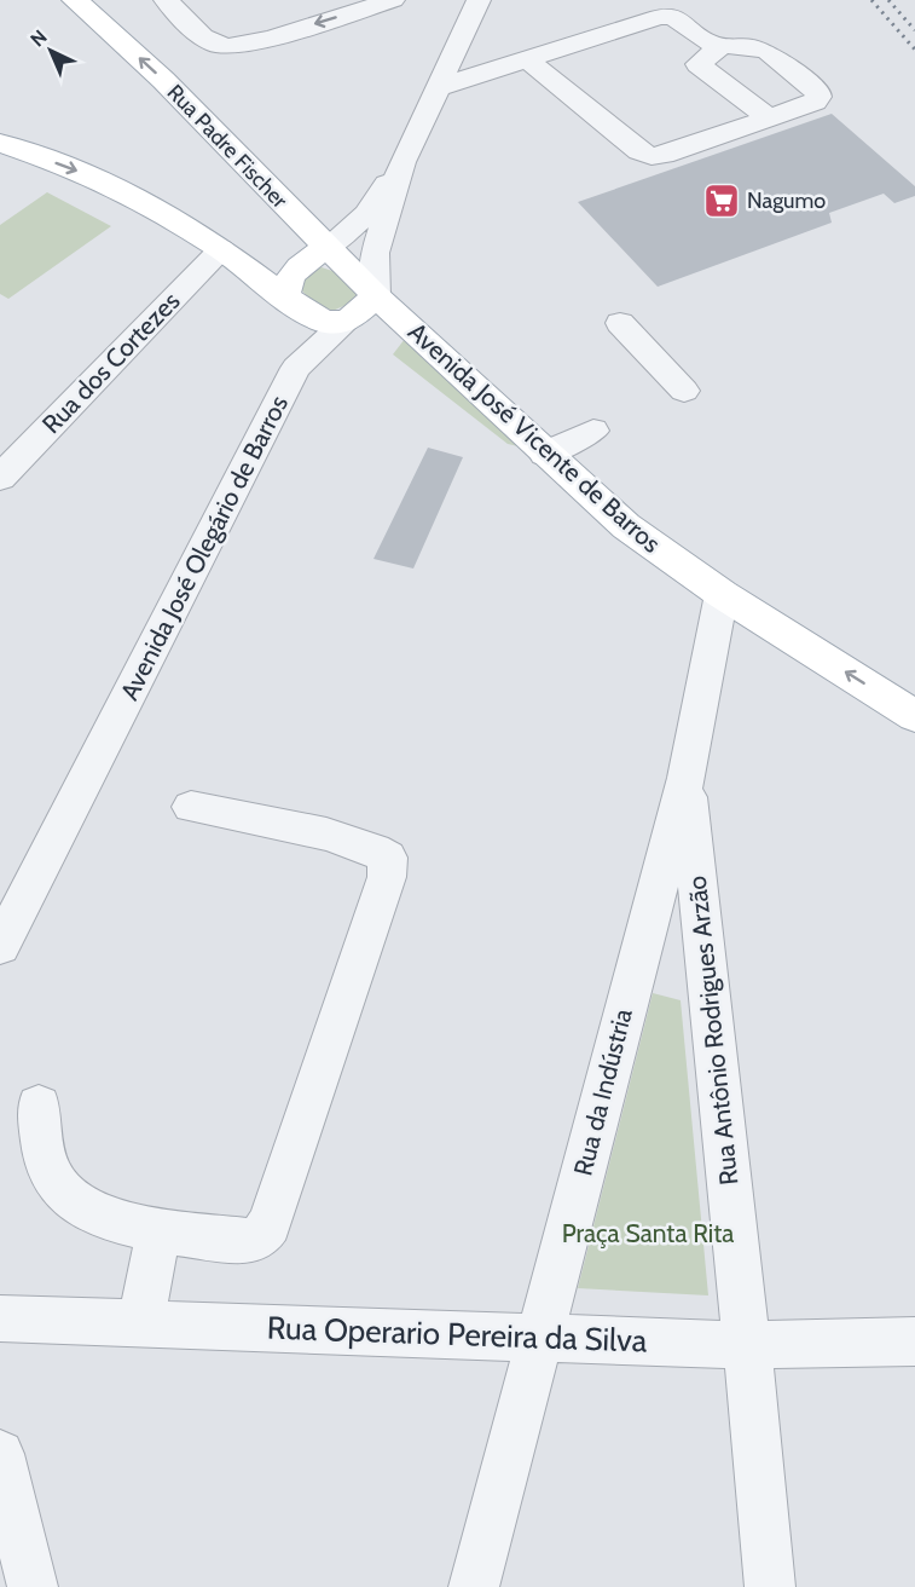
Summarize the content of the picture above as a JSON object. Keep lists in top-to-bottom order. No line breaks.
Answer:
{"streets":{"main road":["Rua Padre Fischer","Avenida José Vicente de Barros","Avenida José Olegário de Barros"],"street":["Rua dos Cortezes","Rua Antônio Rodrigues Arzão","Rua da Indústria","Rua Operario Pereira da Silva"]},"crossings":[["Rua Padre Fischer","Avenida José Vicente de Barros"],["Rua Padre Fischer","Avenida José Olegário de Barros"],["Avenida José Vicente de Barros","Avenida José Olegário de Barros"],["Avenida José Vicente de Barros","Rua da Indústria"],["Rua Antônio Rodrigues Arzão","Rua da Indústria"],["Rua Antônio Rodrigues Arzão","Rua Operario Pereira da Silva"],["Rua da Indústria","Rua Operario Pereira da Silva"]],"parks":["Praça Santa Rita"],"places":{"supermarket":["Nagumo"]},"north":"top left"}
